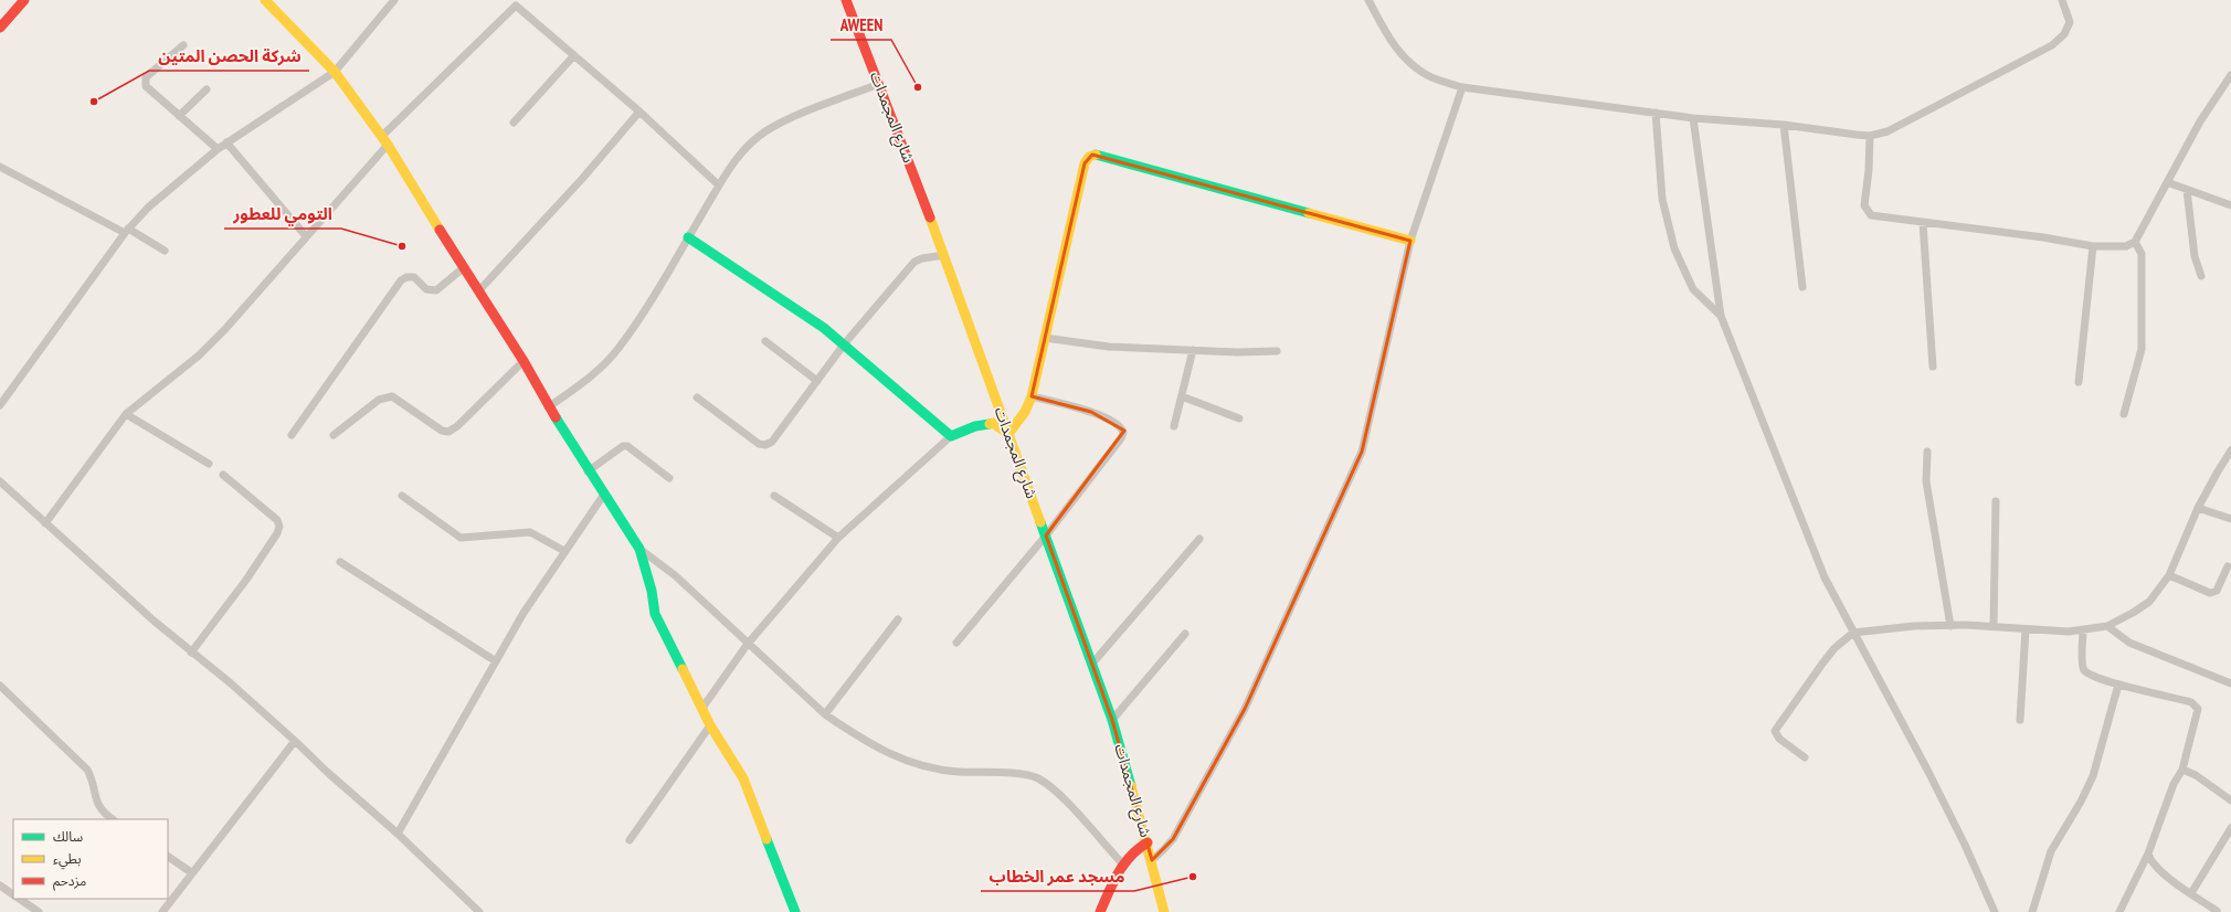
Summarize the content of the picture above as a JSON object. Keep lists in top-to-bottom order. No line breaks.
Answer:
{"streets":{"street":["شارع المجمدات"]},"places":["AWEEN","شركة الحصن المتين","التومي للعطور","مسجد عمر الخطاب"],"legend":["سالك","بطيء","مزدحم"]}
